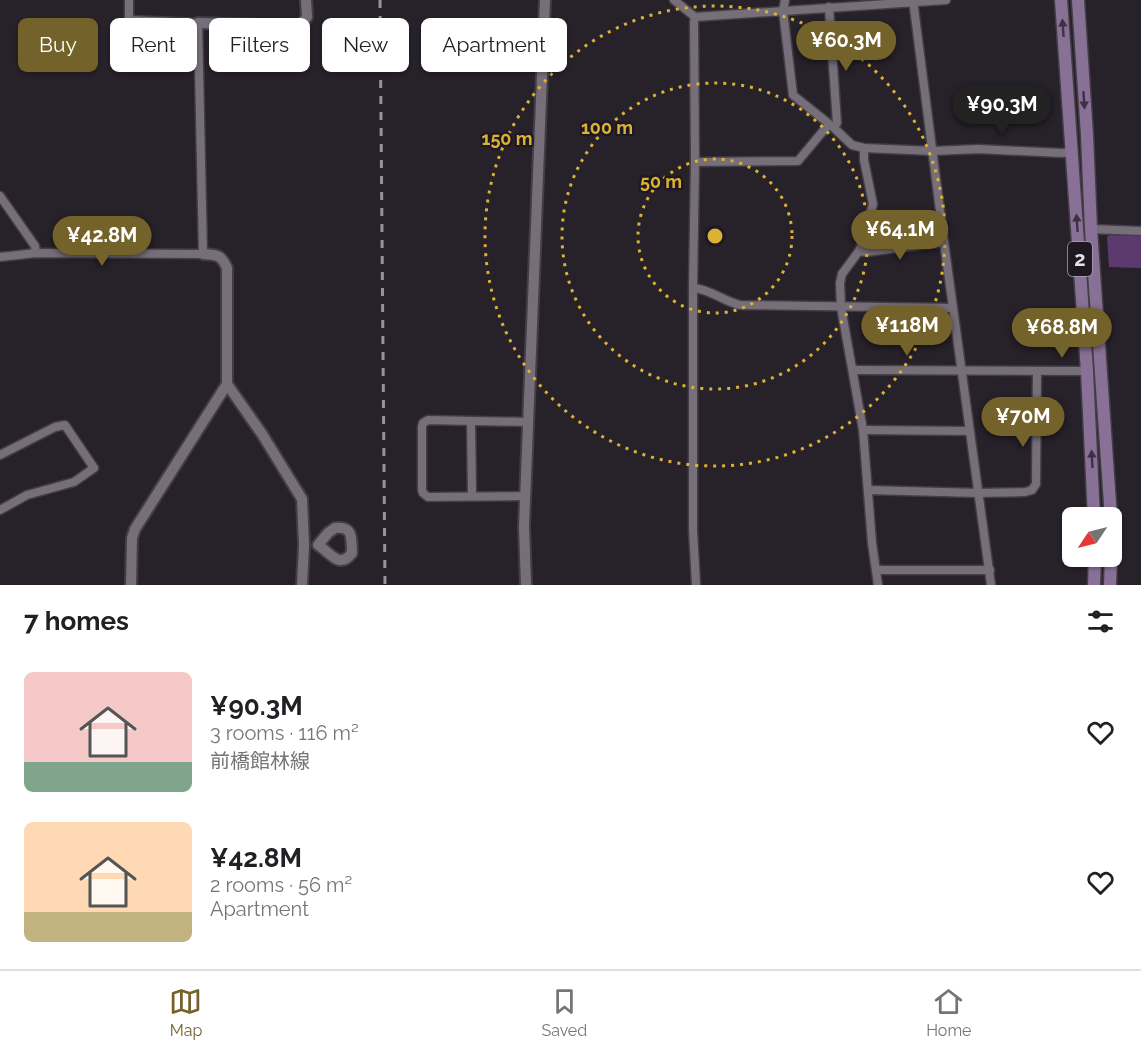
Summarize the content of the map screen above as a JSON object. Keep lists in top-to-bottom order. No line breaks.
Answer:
{"streets":{"main road":["2"]},"north":"bottom left","page":{"chip":["Buy","Rent","Filters","New","Apartment"],"price":["¥60.3M","¥90.3M","¥64.1M","¥42.8M","¥118M","¥68.8M","¥70M"],"heading":"7 homes","list":[{"name":"¥90.3M","note":"3 rooms · 116 m² · 前橋館林線"},{"name":"¥42.8M","note":"2 rooms · 56 m² · Apartment"}],"tabs":["Map","Saved","Home"]},"rings":["100 m","150 m","50 m"]}
